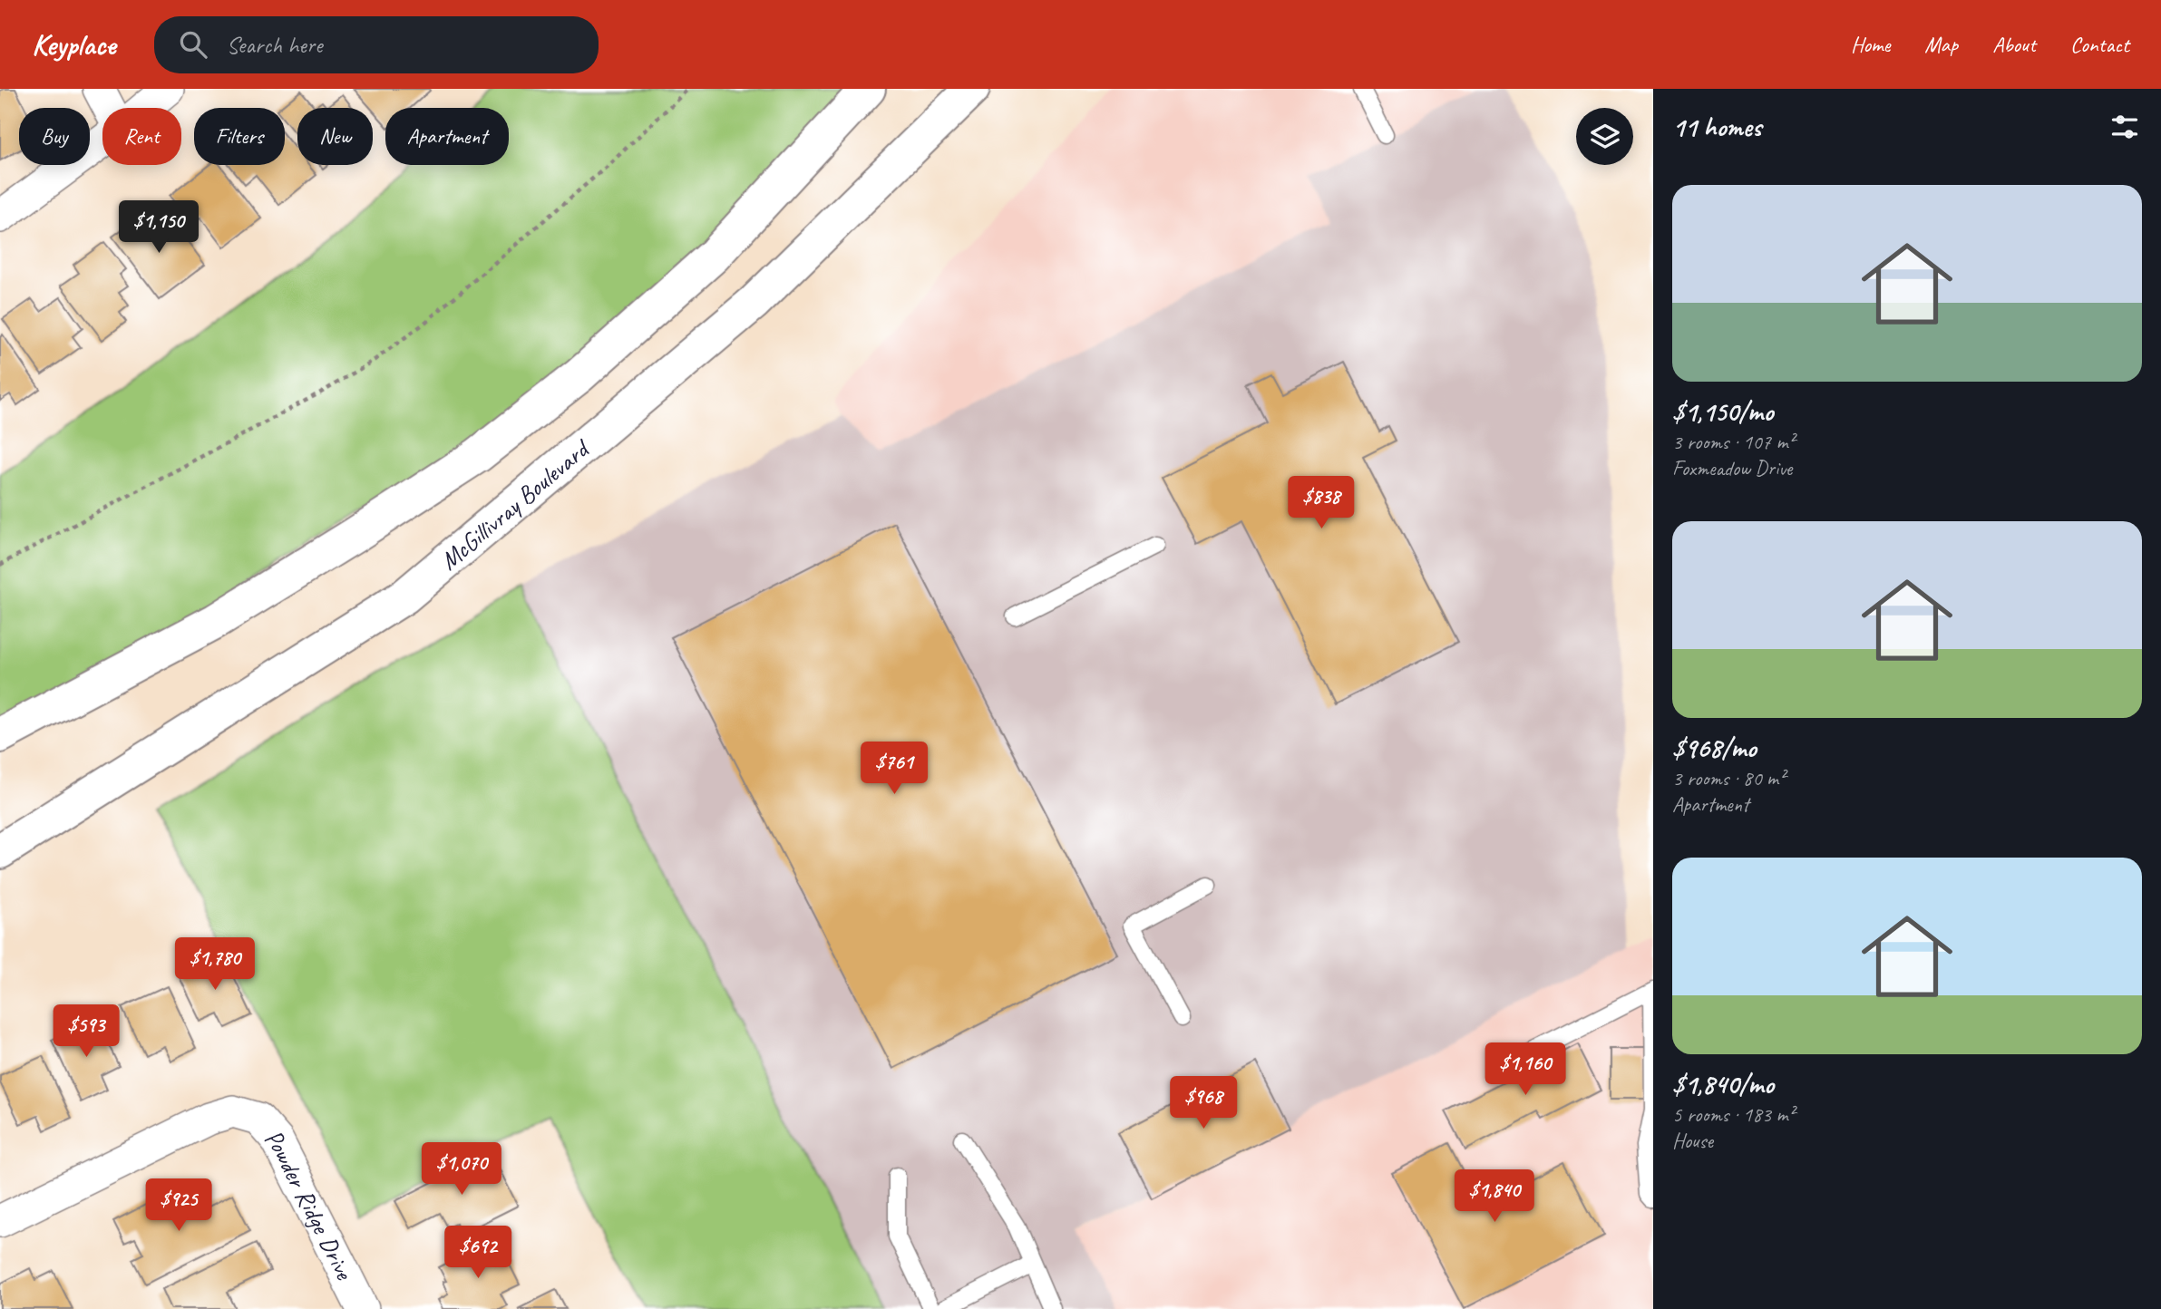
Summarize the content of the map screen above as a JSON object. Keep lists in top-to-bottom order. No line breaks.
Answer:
{"streets":{"main road":["McGillivray Boulevard"],"street":["Powder Ridge Drive"]},"page":{"header":"Keyplace","search":"Search here","nav":["Home","Map","About","Contact"],"heading":"11 homes","chip":["Buy","Rent","Filters","New","Apartment"],"list":[{"name":"$1,150/mo","note":"3 rooms · 107 m² · Foxmeadow Drive"},{"name":"$968/mo","note":"3 rooms · 80 m² · Apartment"},{"name":"$1,840/mo","note":"5 rooms · 183 m² · House"}],"price":["$1,150","$838","$761","$1,780","$593","$1,160","$968","$1,070","$1,840","$925","$692"]}}
